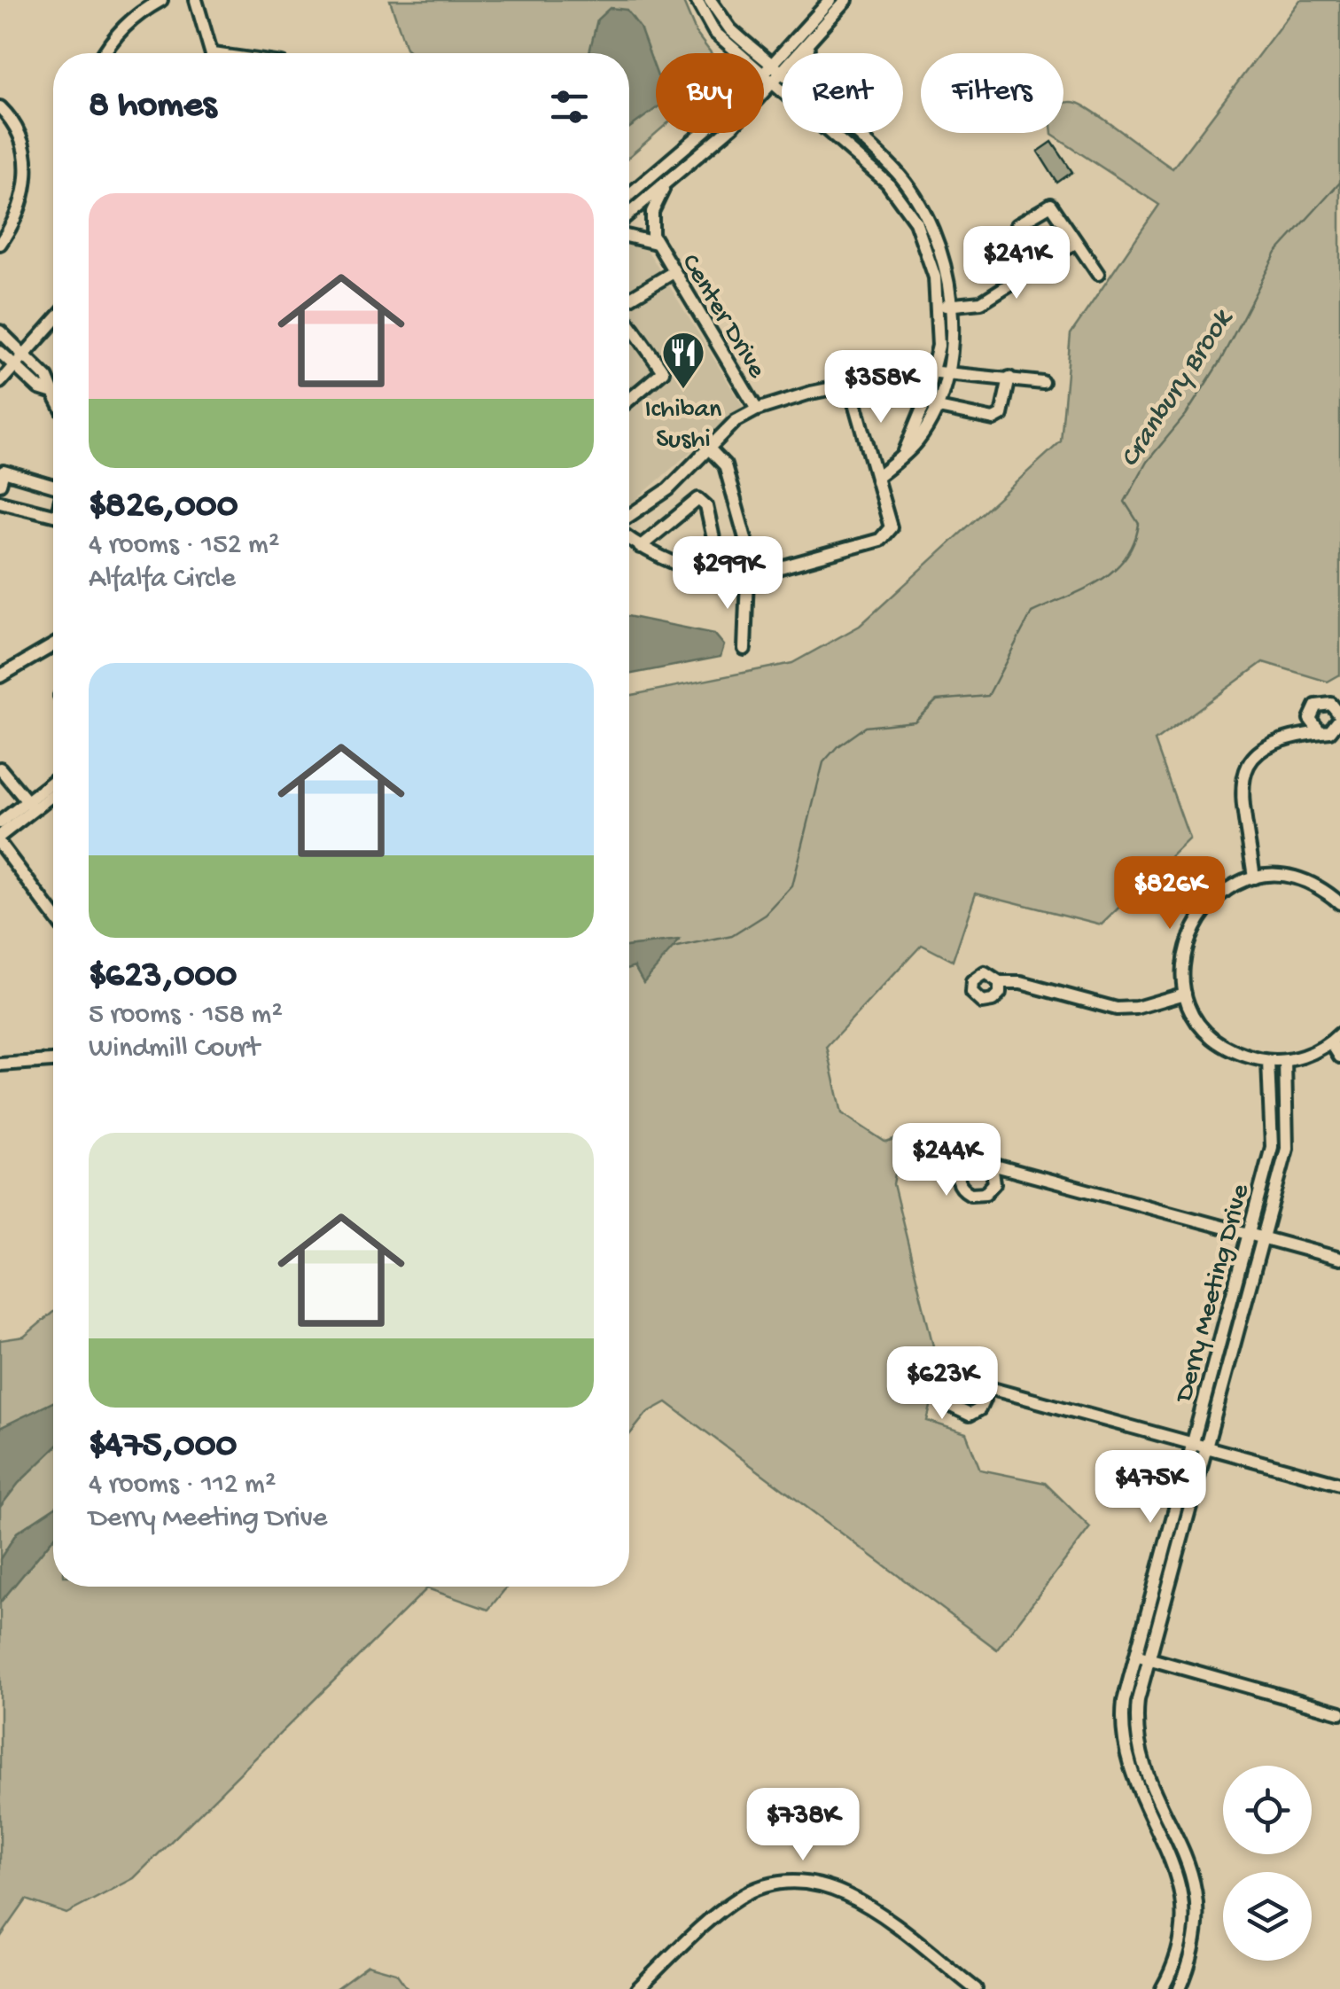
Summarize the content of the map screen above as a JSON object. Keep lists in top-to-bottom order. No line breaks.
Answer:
{"streets":{"street":["Center Drive","Derry Meeting Drive"]},"water":["Cranbury Brook"],"places":{"restaurant":["Ichiban Sushi"]},"page":{"chip":["Buy","Rent","Filters"],"heading":"8 homes","list":[{"name":"$826,000","note":"4 rooms · 152 m² · Alfalfa Circle"},{"name":"$623,000","note":"5 rooms · 158 m² · Windmill Court"},{"name":"$475,000","note":"4 rooms · 112 m² · Derry Meeting Drive"}],"price":["$241K","$358K","$299K","$826K","$244K","$623K","$475K","$738K"]}}
